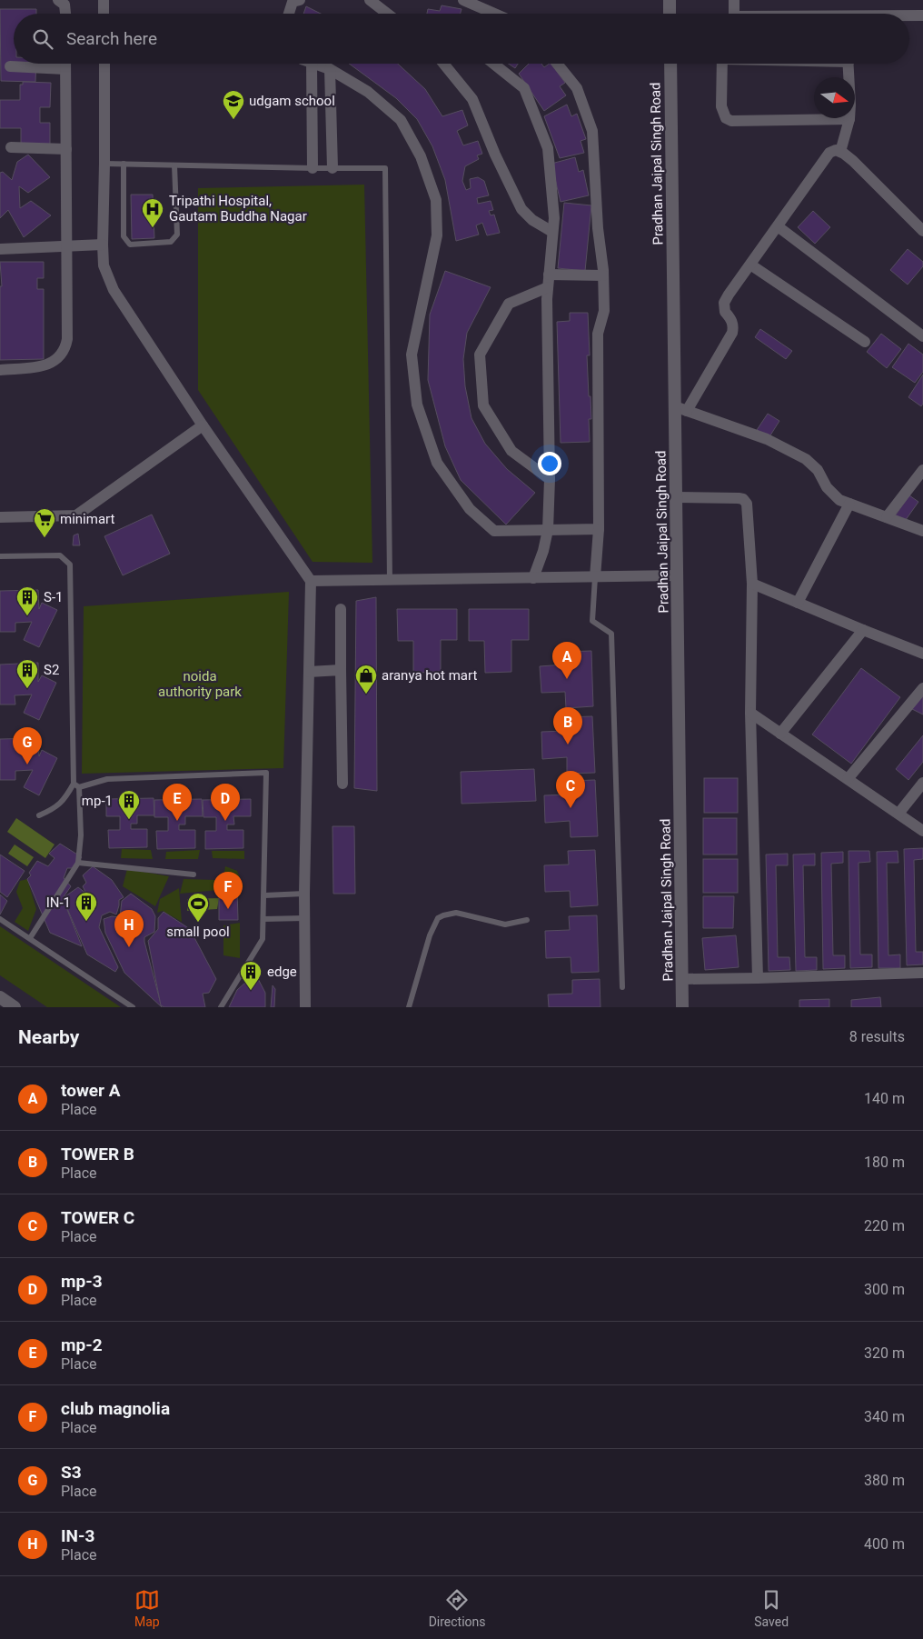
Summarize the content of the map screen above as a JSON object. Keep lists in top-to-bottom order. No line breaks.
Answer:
{"streets":{"street":["Pradhan Jaipal Singh Road"]},"parks":["noida authority park"],"places":{"school or university":["udgam school"],"hospital":["Tripathi Hospital, Gautam Buddha Nagar"],"supermarket":["minimart"],"building":["S-1","S2","mp-1","IN-1","edge"],"shop":["aranya hot mart"],"sports":["small pool"]},"north":"right","page":{"search":"Search here","pins":["A","B","G","C","D","E","F","H"],"heading":["Nearby","8 results"],"list":[{"mark":"A","name":"tower A","note":"Place","value":"140 m"},{"mark":"B","name":"TOWER B","note":"Place","value":"180 m"},{"mark":"C","name":"TOWER C","note":"Place","value":"220 m"},{"mark":"D","name":"mp-3","note":"Place","value":"300 m"},{"mark":"E","name":"mp-2","note":"Place","value":"320 m"},{"mark":"F","name":"club magnolia","note":"Place","value":"340 m"},{"mark":"G","name":"S3","note":"Place","value":"380 m"},{"mark":"H","name":"IN-3","note":"Place","value":"400 m"}],"nav":["Map","Directions","Saved"]}}
